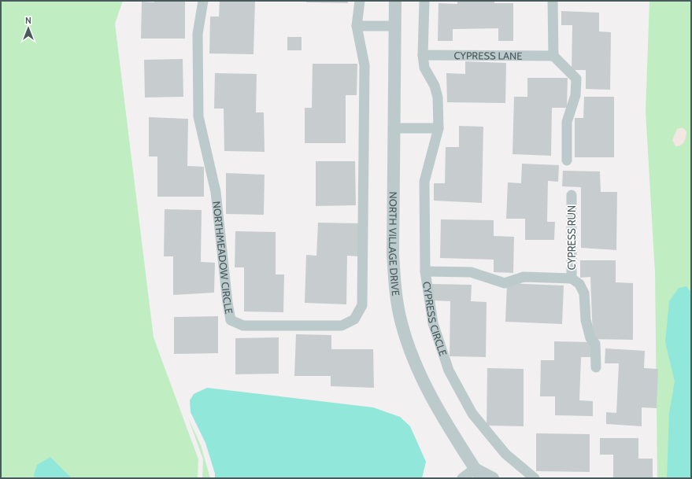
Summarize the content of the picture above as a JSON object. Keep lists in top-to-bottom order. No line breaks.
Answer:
{"streets":{"street":["CYPRESS LANE","CYPRESS RUN","NORTH VILLAGE DRIVE","NORTHMEADOW CIRCLE","CYPRESS CIRCLE"]},"crossings":[["CYPRESS LANE","CYPRESS CIRCLE"]],"north":"top"}
